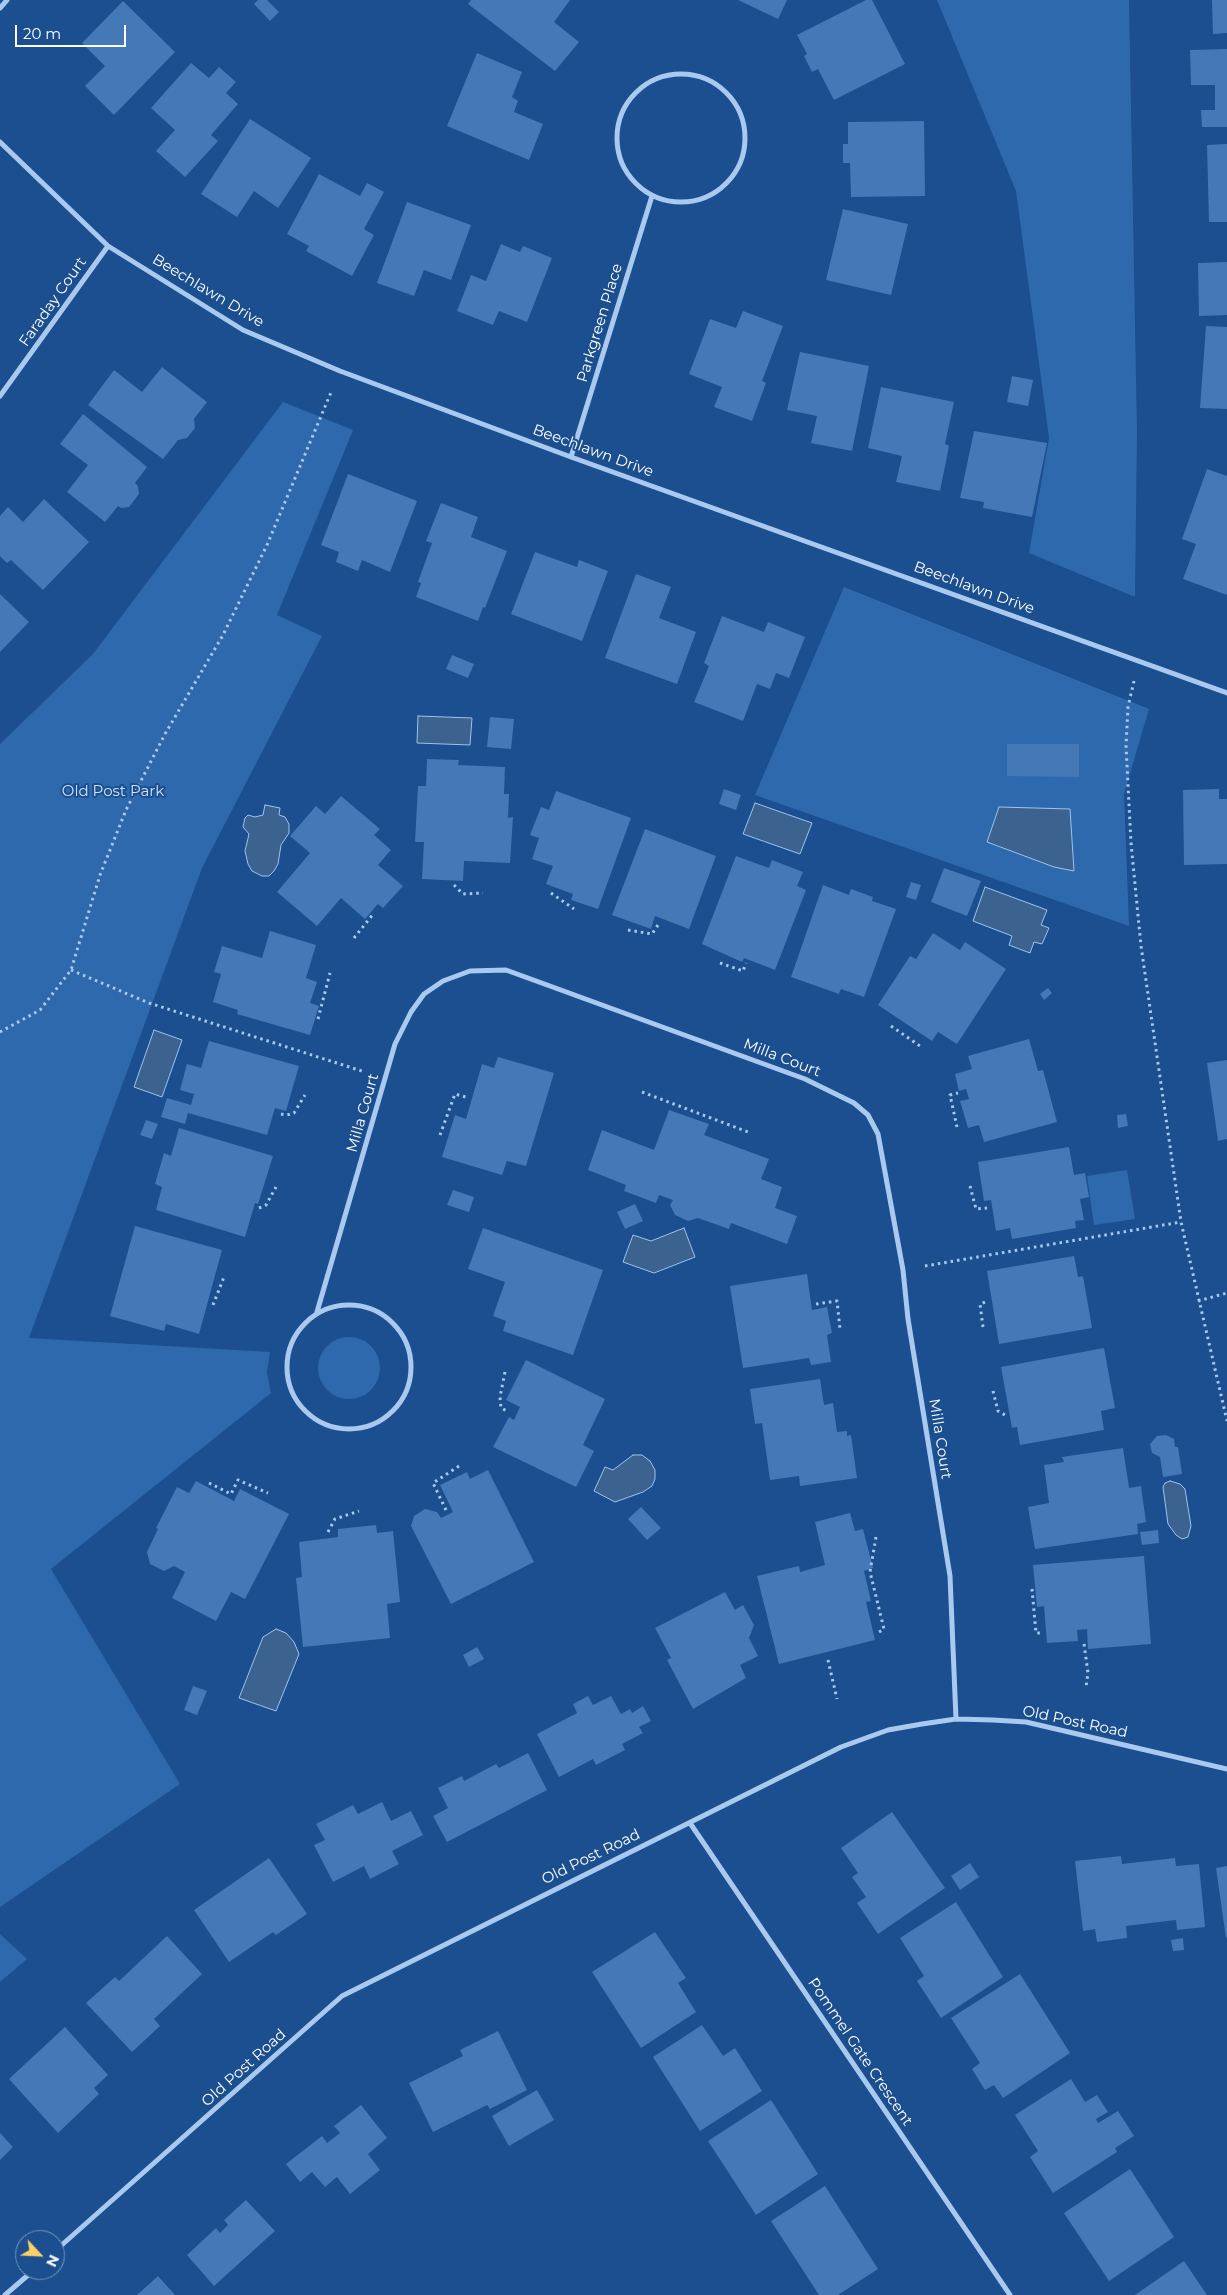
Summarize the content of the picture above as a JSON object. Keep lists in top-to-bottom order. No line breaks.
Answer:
{"streets":{"street":["Beechlawn Drive","Faraday Court","Parkgreen Place","Milla Court","Old Post Road","Pommel Gate Crescent"]},"crossings":[["Beechlawn Drive","Faraday Court"],["Beechlawn Drive","Parkgreen Place"],["Milla Court","Old Post Road"],["Old Post Road","Pommel Gate Crescent"]],"parks":["Old Post Park"],"scale_bar":"20 m","north":"bottom right"}
